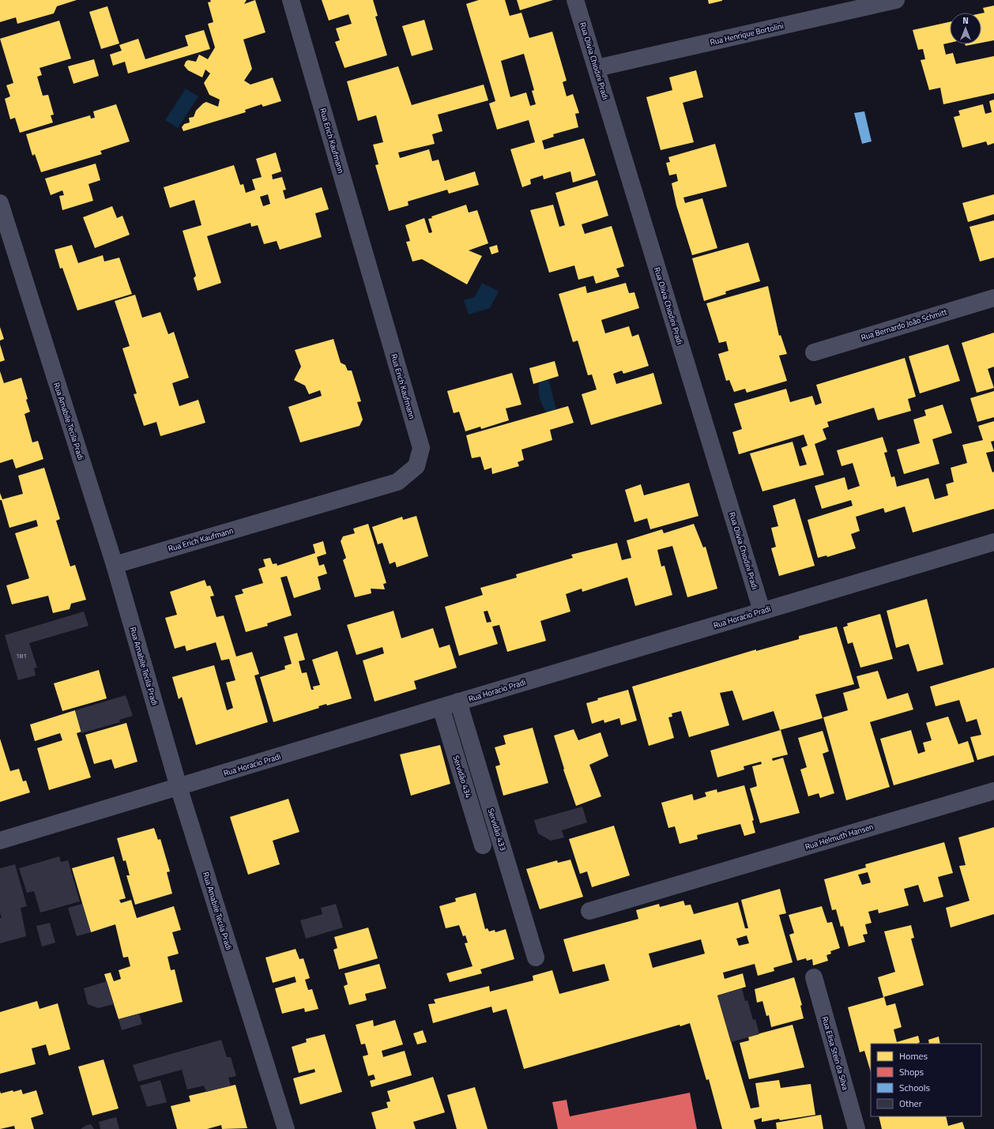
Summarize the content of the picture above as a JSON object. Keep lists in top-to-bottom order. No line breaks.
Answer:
{"streets":{"street":["Rua Henrique Bortolini","Rua Olivia Chiodini Pradi","Rua Erich Kaufmann","Rua Bernardo João Schmitt","Rua Amabile Tecila Pradi","Rua Horacio Pradi","Servidão 434","Servidão 433","Rua Helmuth Hansen","Rua Elisa Stein da Silva"]},"crossings":[["Rua Henrique Bortolini","Rua Olivia Chiodini Pradi"],["Rua Olivia Chiodini Pradi","Rua Horacio Pradi"],["Rua Erich Kaufmann","Rua Amabile Tecila Pradi"],["Rua Amabile Tecila Pradi","Rua Horacio Pradi"],["Rua Horacio Pradi","Servidão 434"],["Rua Horacio Pradi","Servidão 433"]],"house_numbers":["181"],"legend":["Homes","Shops","Schools","Other"],"north":"top"}
